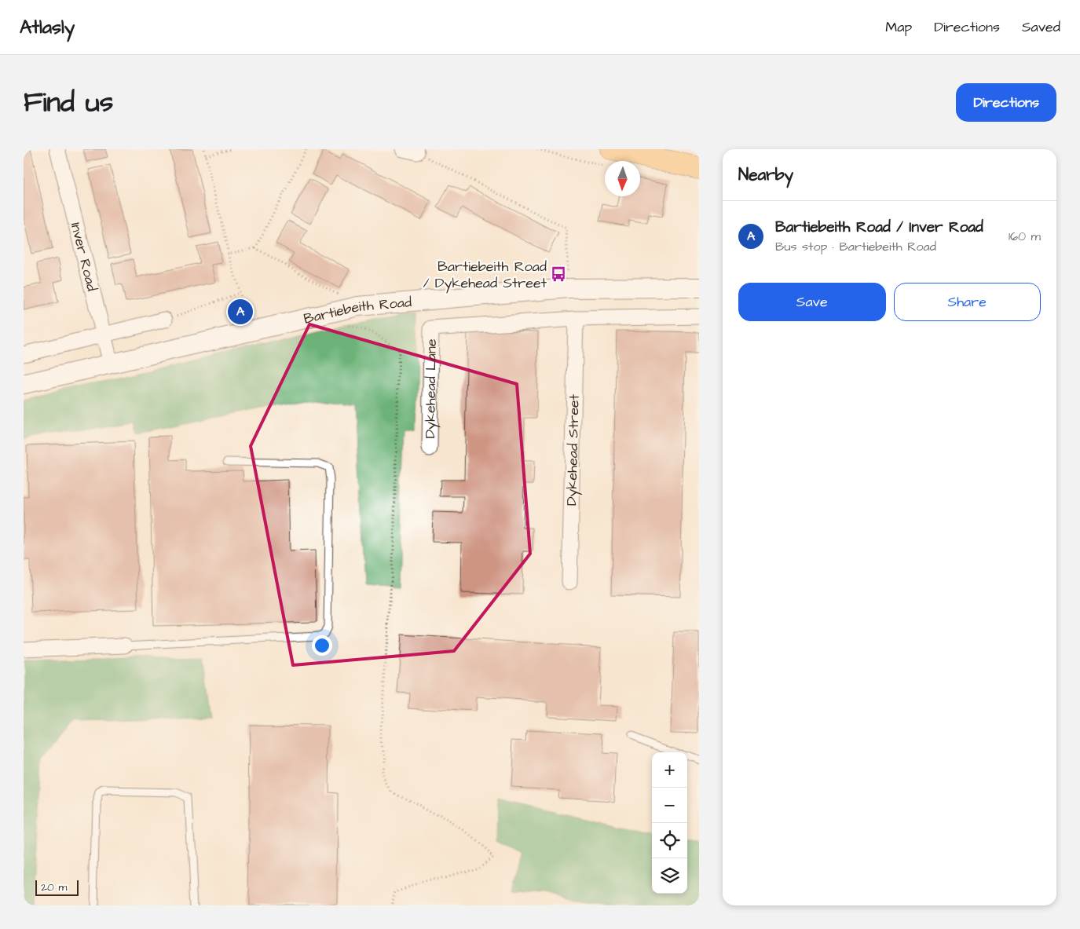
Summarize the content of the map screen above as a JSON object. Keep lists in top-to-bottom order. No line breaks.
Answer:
{"streets":{"street":["Inver Road","Bartiebeith Road","Dykehead Lane","Dykehead Street"]},"crossings":[["Inver Road","Bartiebeith Road"],["Dykehead Lane","Dykehead Street"]],"places":{"bus stop":["Bartiebeith Road / Dykehead Street"]},"scale_bar":"20 m","north":"bottom","page":{"header":"Atlasly","nav":["Map","Directions","Saved"],"title":"Find us","buttons":["Directions",["Save","Share"]],"heading":"Nearby","list":[{"mark":"A","name":"Bartiebeith Road / Inver Road","note":"Bus stop · Bartiebeith Road","value":"160 m"}],"pins":"A","map_buttons":["+","−"],"scale":"20 m"}}
